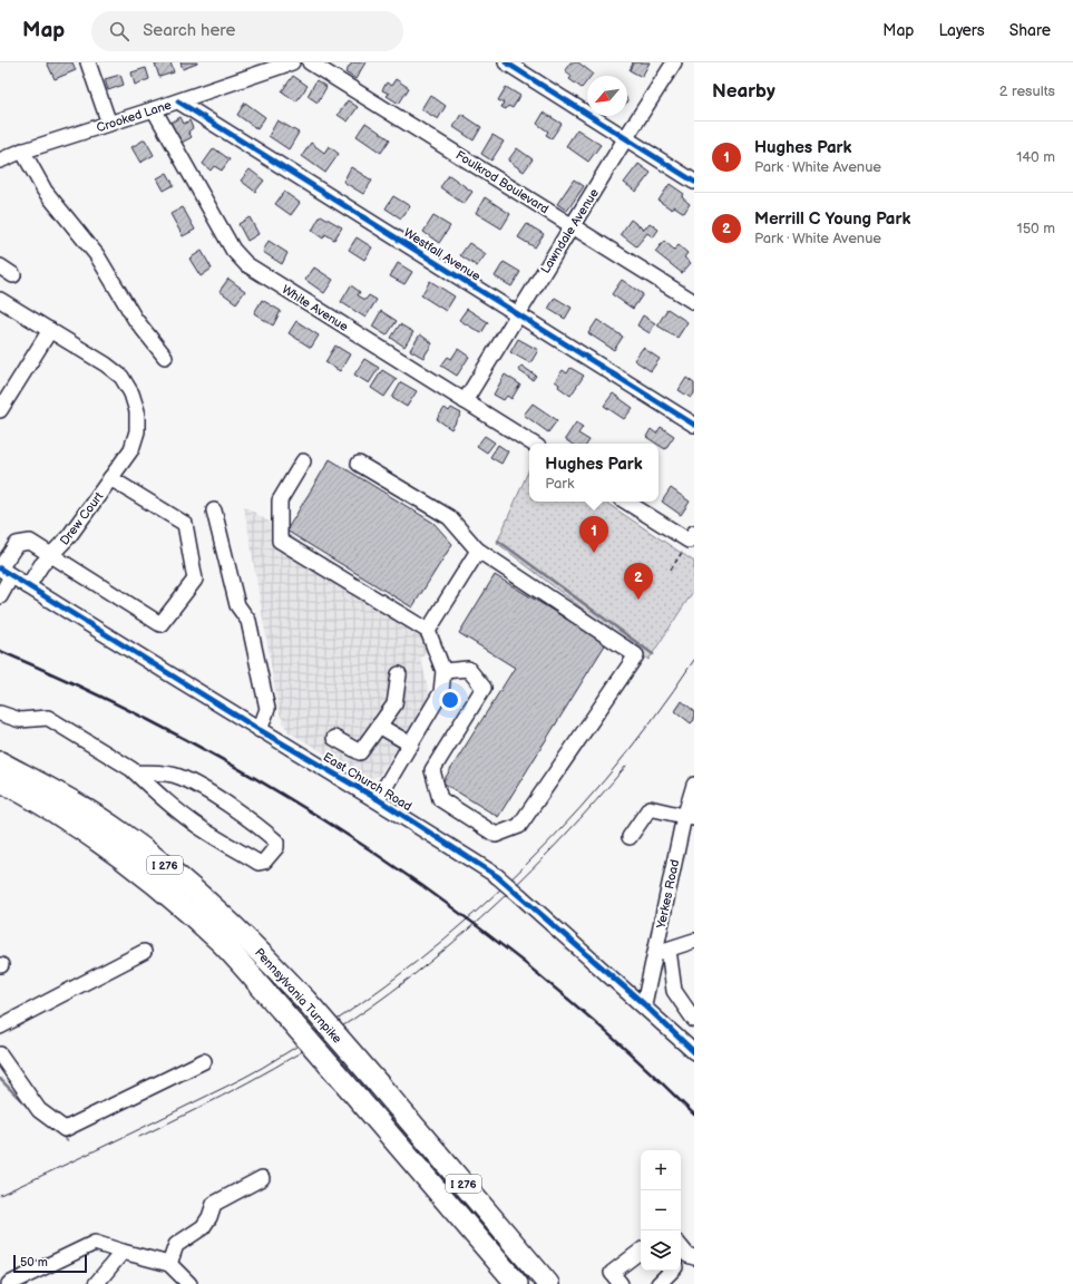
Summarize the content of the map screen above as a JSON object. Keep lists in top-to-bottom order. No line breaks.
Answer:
{"streets":{"highway":["I 276","Pennsylvania Turnpike"],"street":["Crooked Lane","Foulkrod Boulevard","Lawndale Avenue","Westfall Avenue","White Avenue","Drew Court","East Church Road","Yerkes Road"]},"crossings":[["Crooked Lane","Westfall Avenue"],["Crooked Lane","White Avenue"],["Foulkrod Boulevard","Lawndale Avenue"],["Lawndale Avenue","Westfall Avenue"],["Lawndale Avenue","White Avenue"],["Drew Court","East Church Road"],["East Church Road","Yerkes Road"]],"scale_bar":"50 m","north":"bottom left","page":{"header":"Map","search":"Search here","nav":["Map","Layers","Share"],"heading":["Nearby","2 results"],"list":[{"mark":"1","name":"Hughes Park","note":"Park · White Avenue","value":"140 m"},{"mark":"2","name":"Merrill C Young Park","note":"Park · White Avenue","value":"150 m"}],"popup":["Hughes Park","Park"],"pins":["1","2"],"map_buttons":["+","−"],"scale":"50 m"}}
